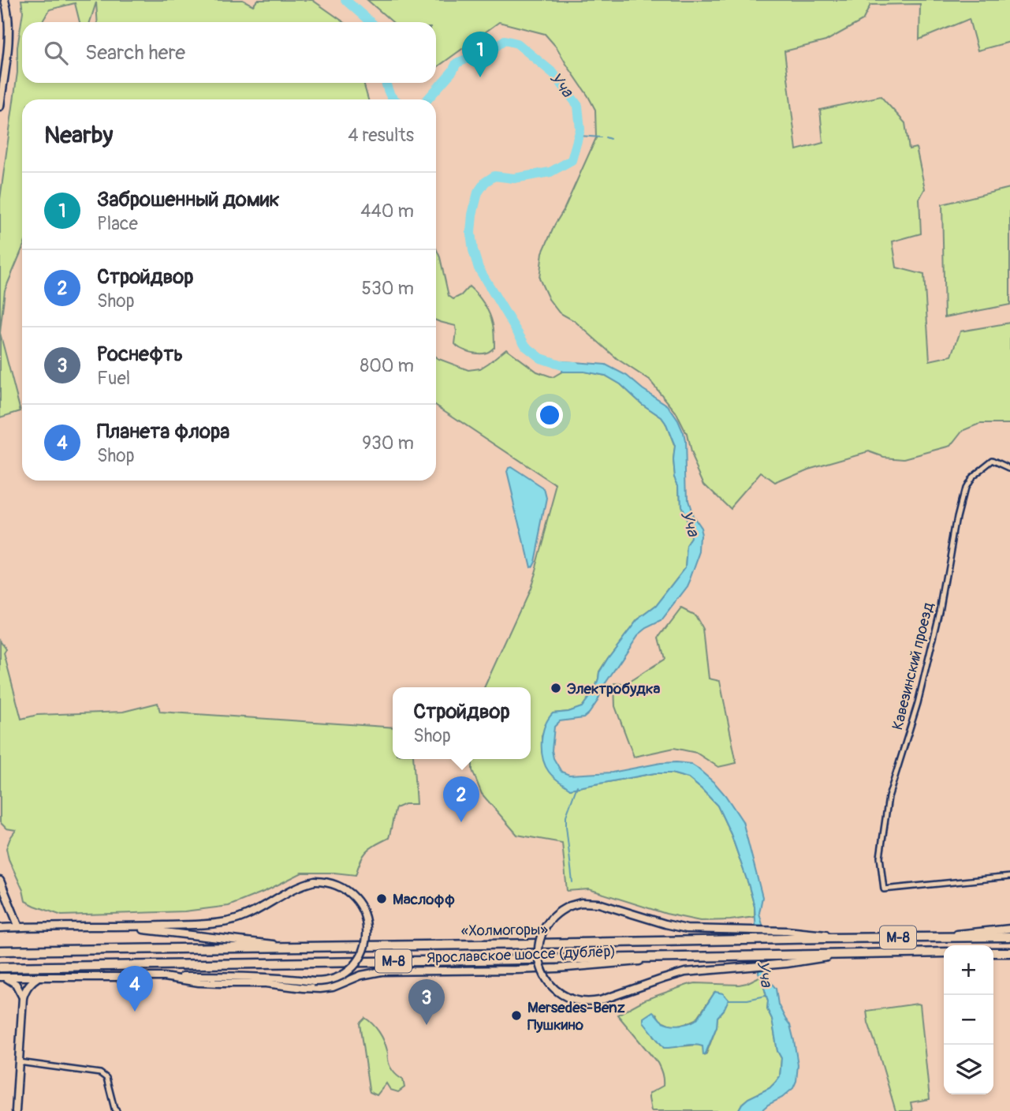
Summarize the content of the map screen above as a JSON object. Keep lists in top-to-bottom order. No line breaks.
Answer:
{"streets":{"highway":["«Холмогоры»","М-8"],"street":["Кавезинский проезд","Ярославское шоссе (дублёр)"]},"crossings":[["«Холмогоры»","Ярославское шоссе (дублёр)"]],"water":["Уча"],"places":["Электробудка","Маслофф","Mersedes-Benz Пушкино"],"page":{"search":"Search here","pins":["1","2","4","3"],"heading":["Nearby","4 results"],"list":[{"mark":"1","name":"Заброшенный домик","note":"Place","value":"440 m"},{"mark":"2","name":"Стройдвор","note":"Shop","value":"530 m"},{"mark":"3","name":"Роснефть","note":"Fuel","value":"800 m"},{"mark":"4","name":"Планета флора","note":"Shop","value":"930 m"}],"popup":["Стройдвор","Shop"],"map_buttons":["+","−"]}}
